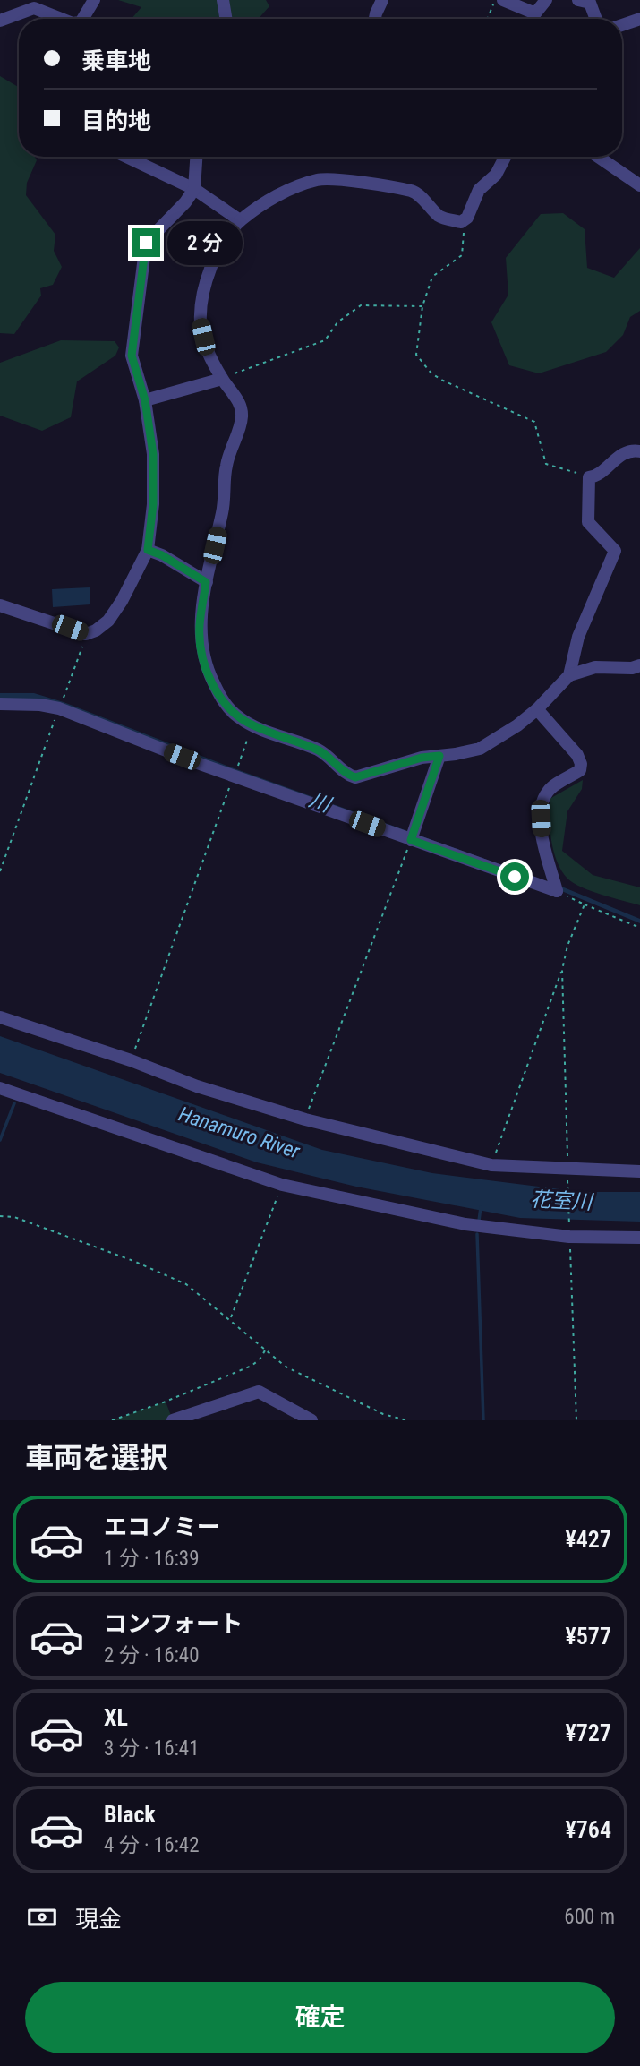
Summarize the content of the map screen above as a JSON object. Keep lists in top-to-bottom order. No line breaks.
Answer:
{"water":["川","Hanamuro River","花室川"],"page":{"banner":["乗車地","目的地"],"bubble":"2 分","heading":"車両を選択","list":[{"name":"エコノミー","note":"1 分 · 16:39","value":"¥427"},{"name":"コンフォート","note":"2 分 · 16:40","value":"¥577"},{"name":"XL","note":"3 分 · 16:41","value":"¥727"},{"name":"Black","note":"4 分 · 16:42","value":"¥764"}],"pay":["現金","600 m"],"buttons":"確定"}}
